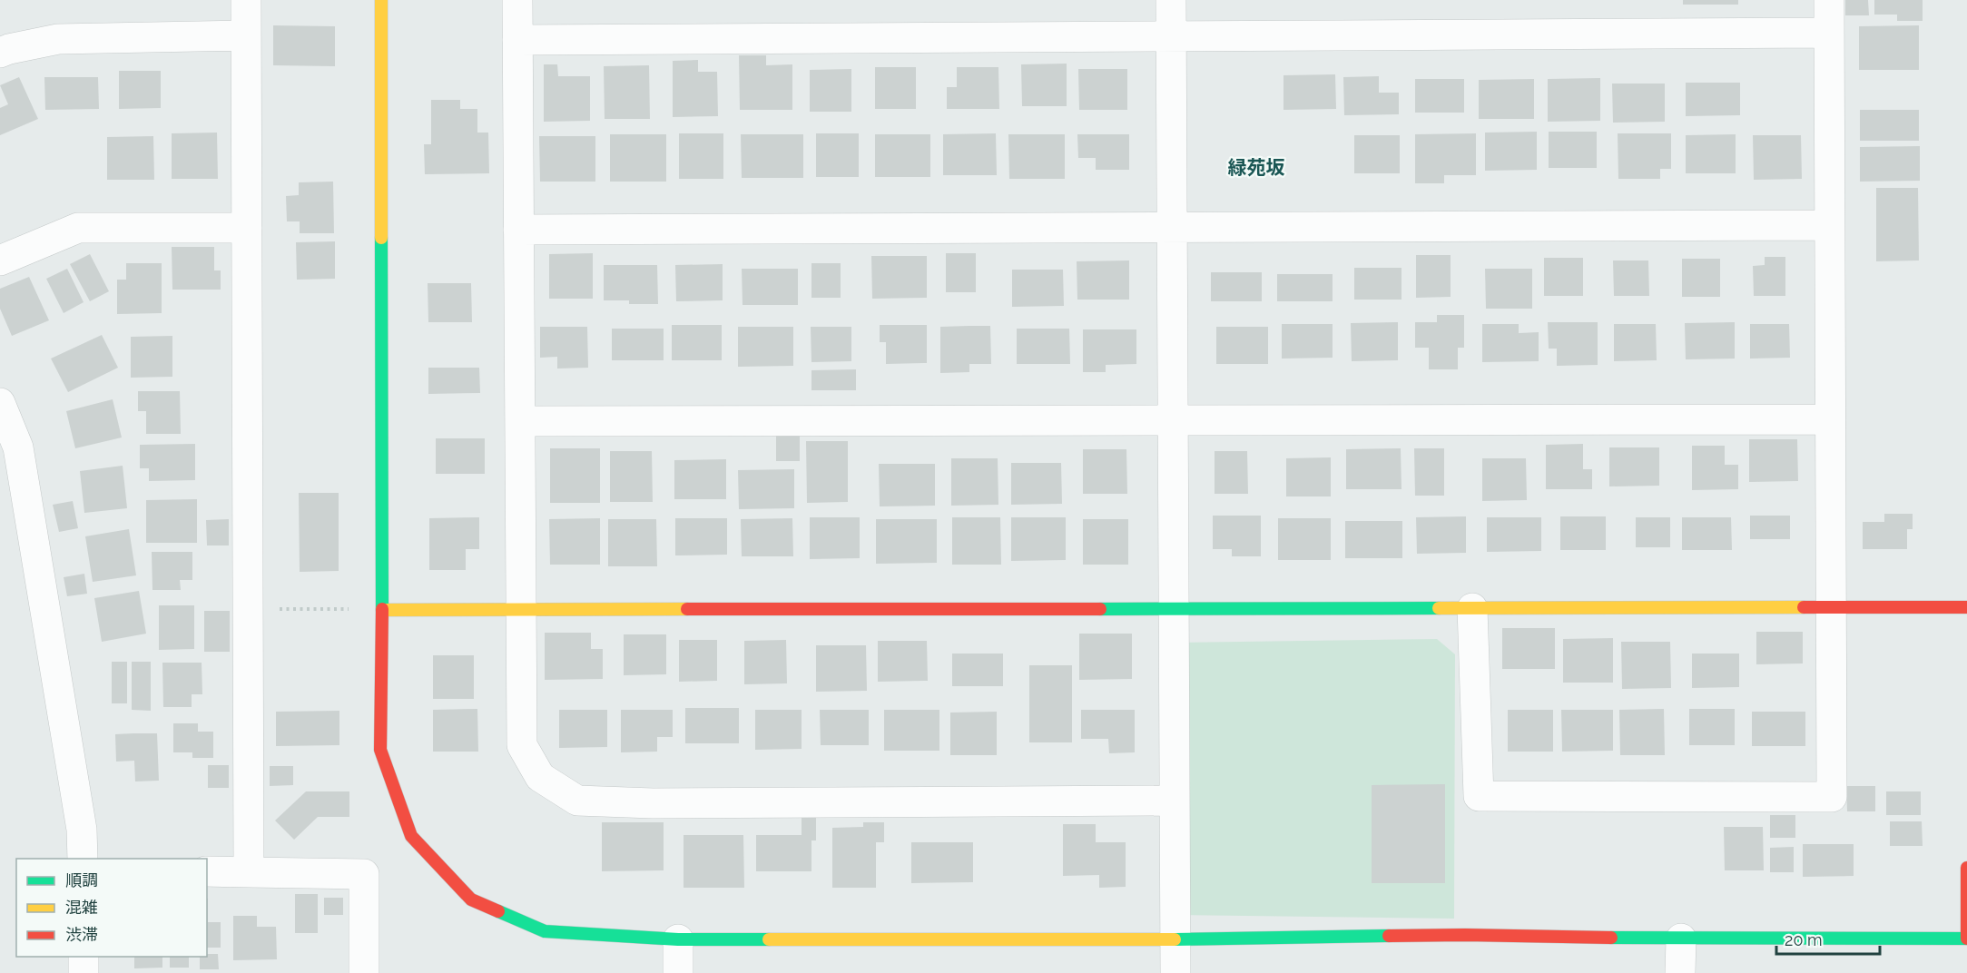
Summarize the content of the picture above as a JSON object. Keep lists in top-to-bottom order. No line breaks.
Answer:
{"districts":["緑苑坂"],"legend":["順調","混雑","渋滞"],"scale_bar":"20 m"}
